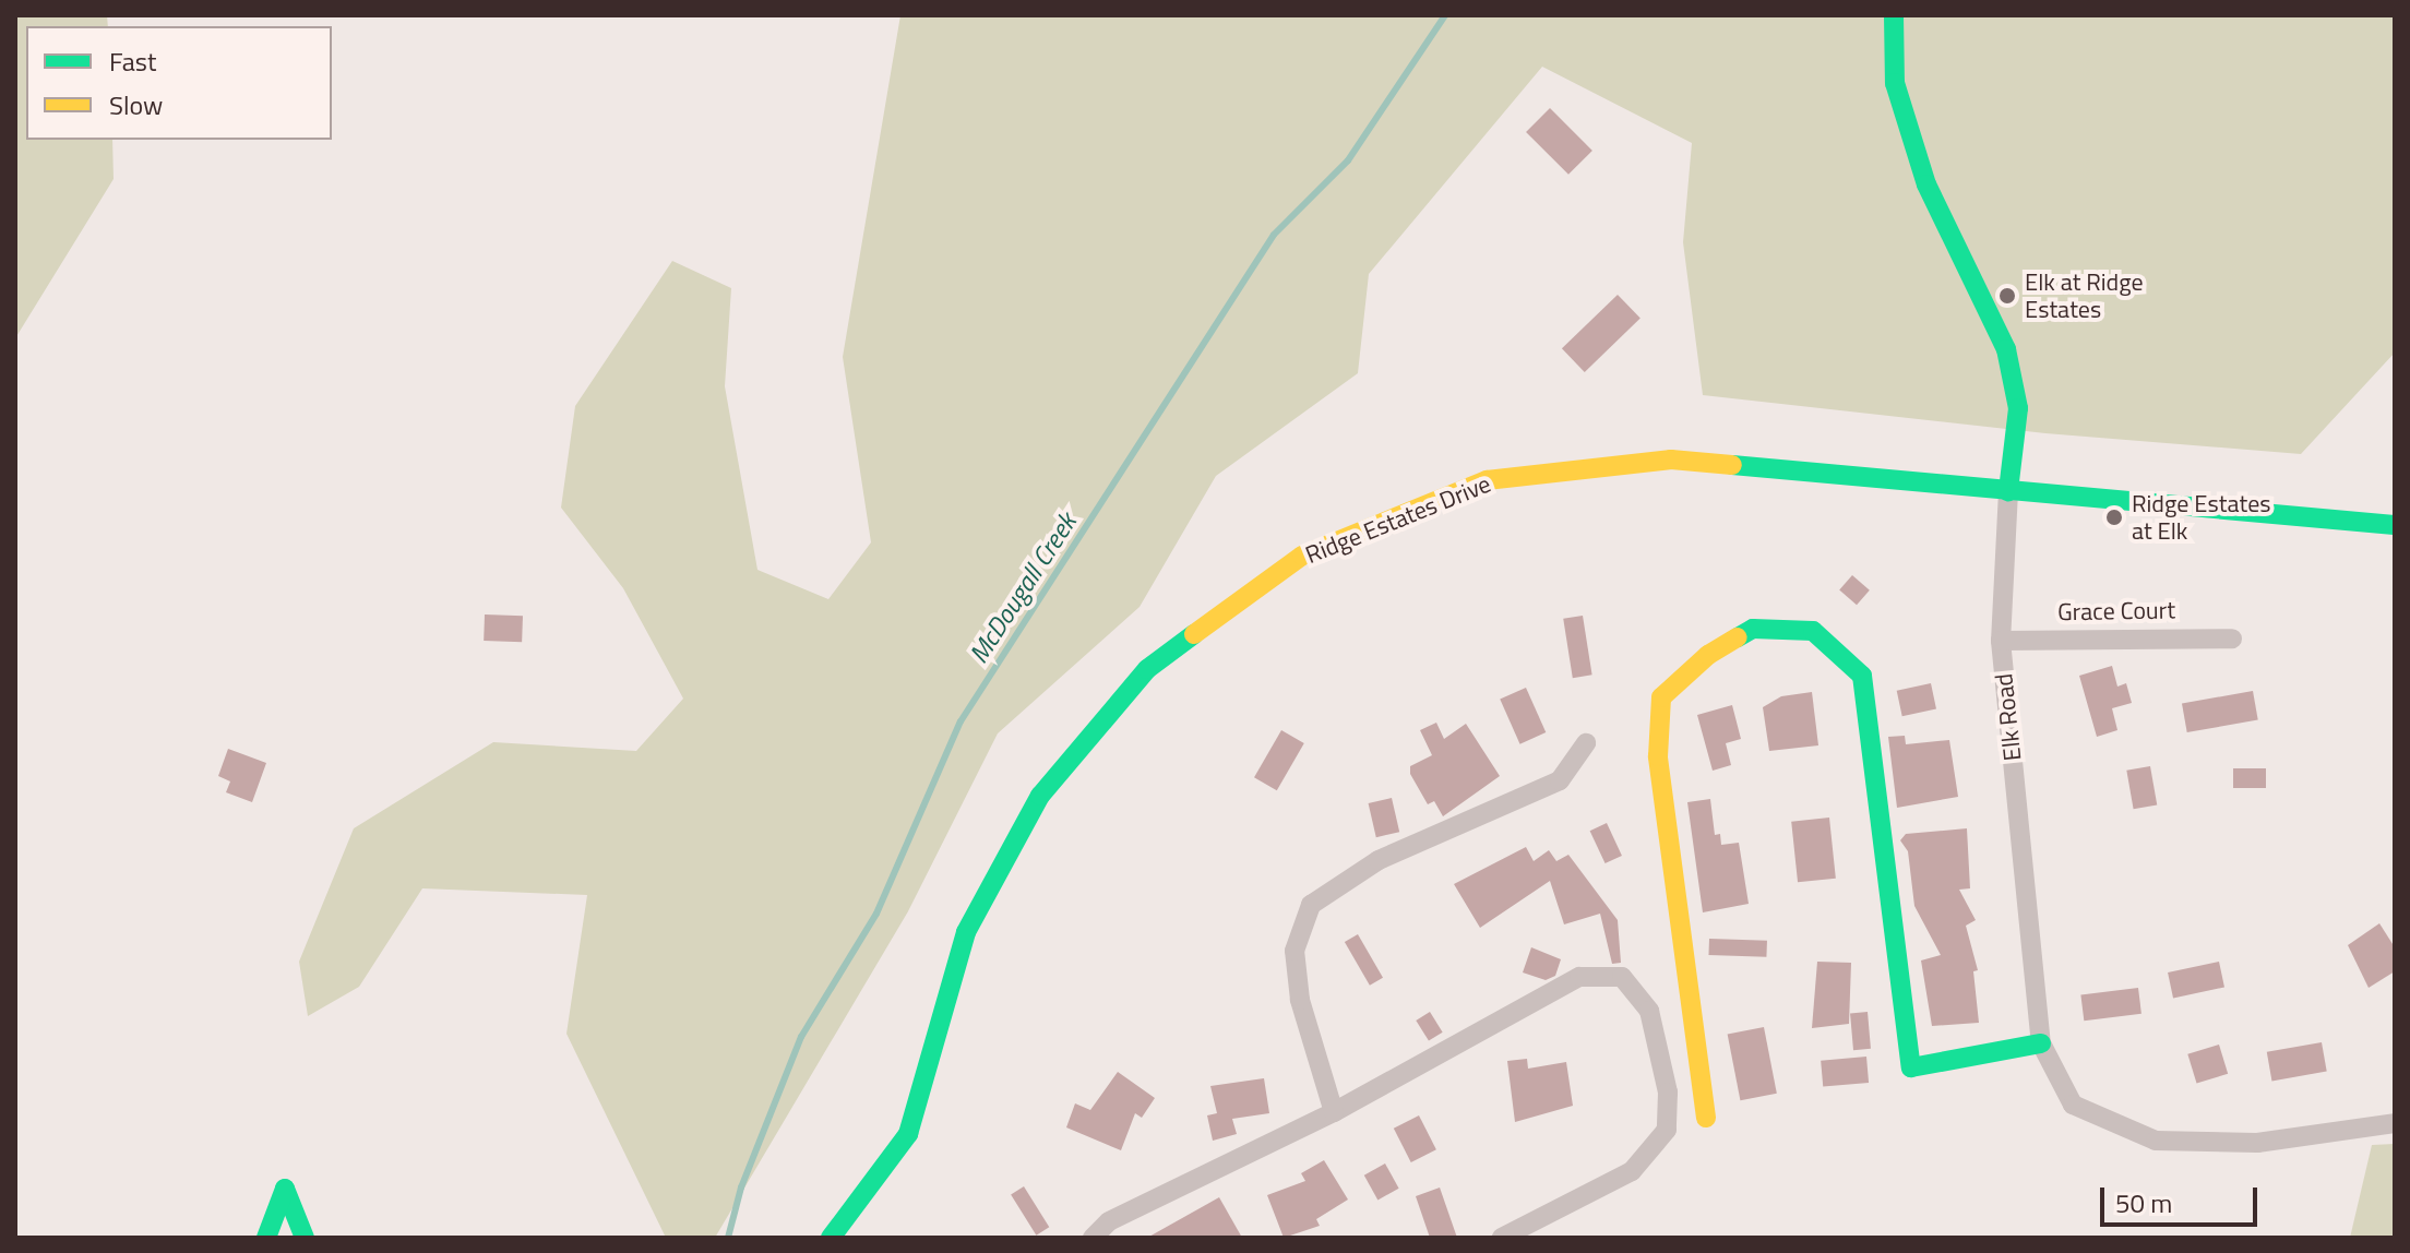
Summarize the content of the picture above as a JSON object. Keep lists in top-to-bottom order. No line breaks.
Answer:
{"streets":{"street":["Ridge Estates Drive","Grace Court","Elk Road"]},"crossings":[["Ridge Estates Drive","Elk Road"],["Grace Court","Elk Road"]],"water":["McDougall Creek"],"places":["Elk at Ridge Estates","Ridge Estates at Elk"],"legend":["Fast","Slow"],"scale_bar":"50 m"}
